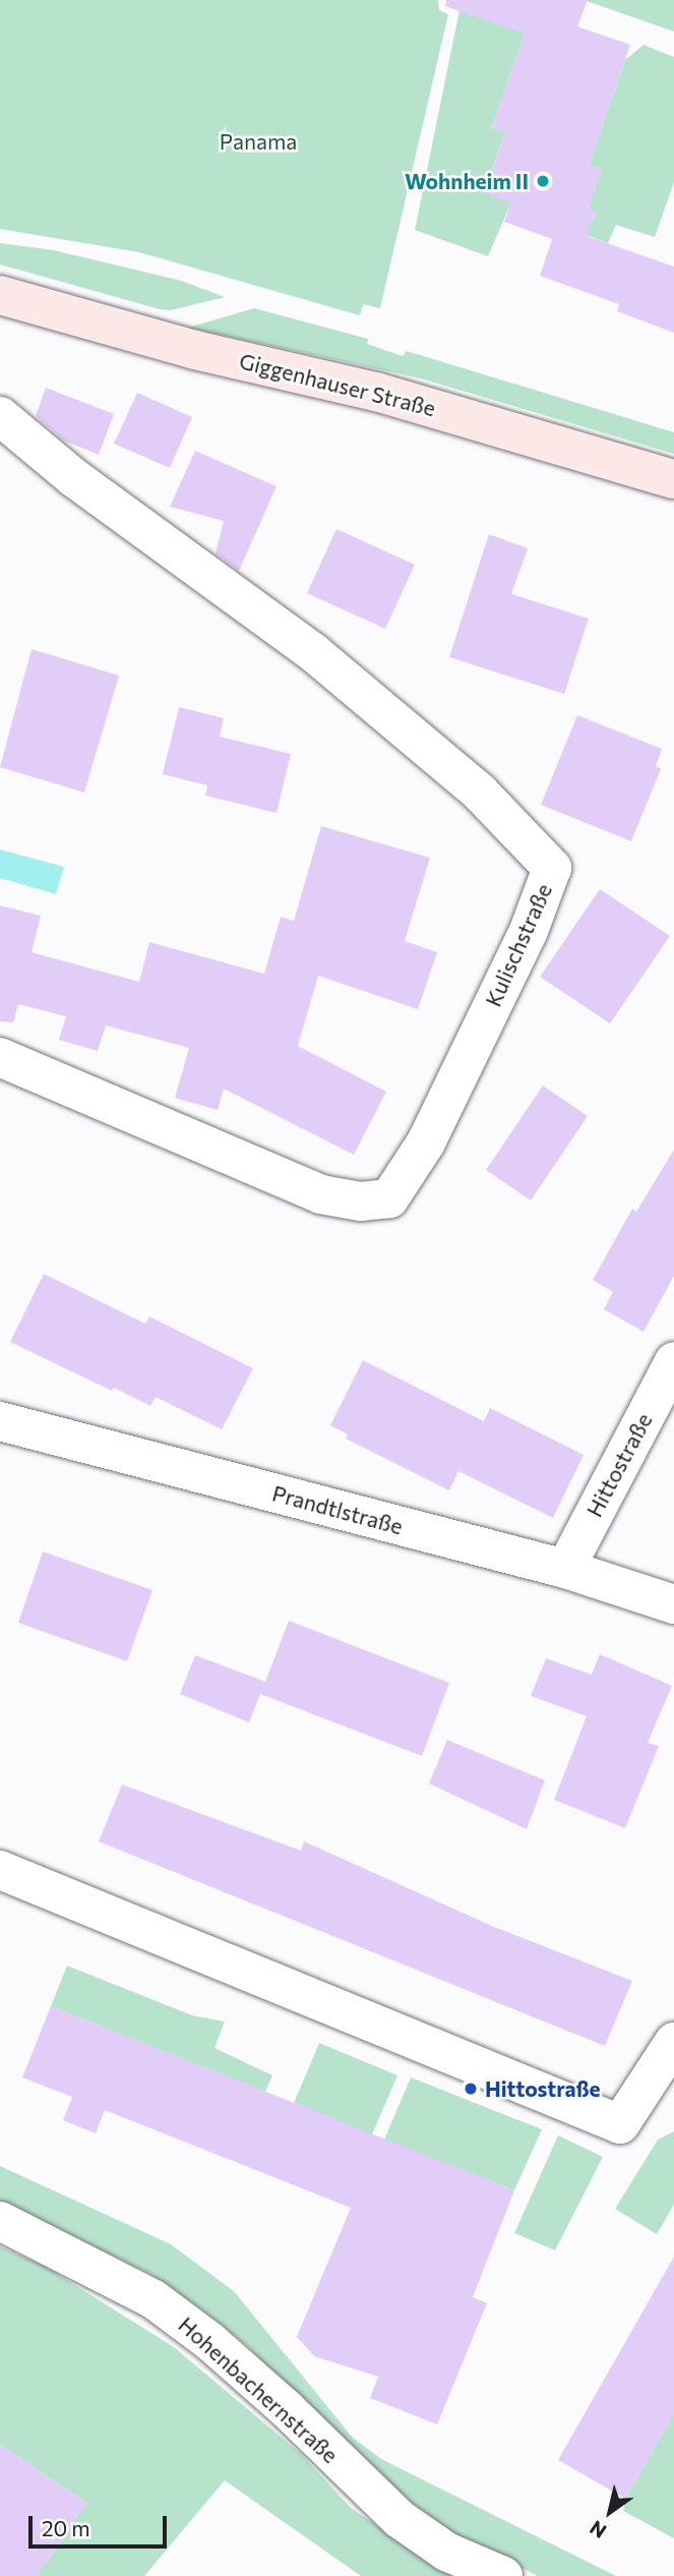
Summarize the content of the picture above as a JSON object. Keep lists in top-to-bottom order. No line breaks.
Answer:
{"streets":{"main road":["Giggenhauser Straße"],"street":["Kulischstraße","Hittostraße","Prandtlstraße","Hohenbachernstraße"]},"crossings":[["Hittostraße","Prandtlstraße"]],"parks":["Panama"],"places":["Wohnheim II","Hittostraße"],"scale_bar":"20 m","north":"bottom left"}
